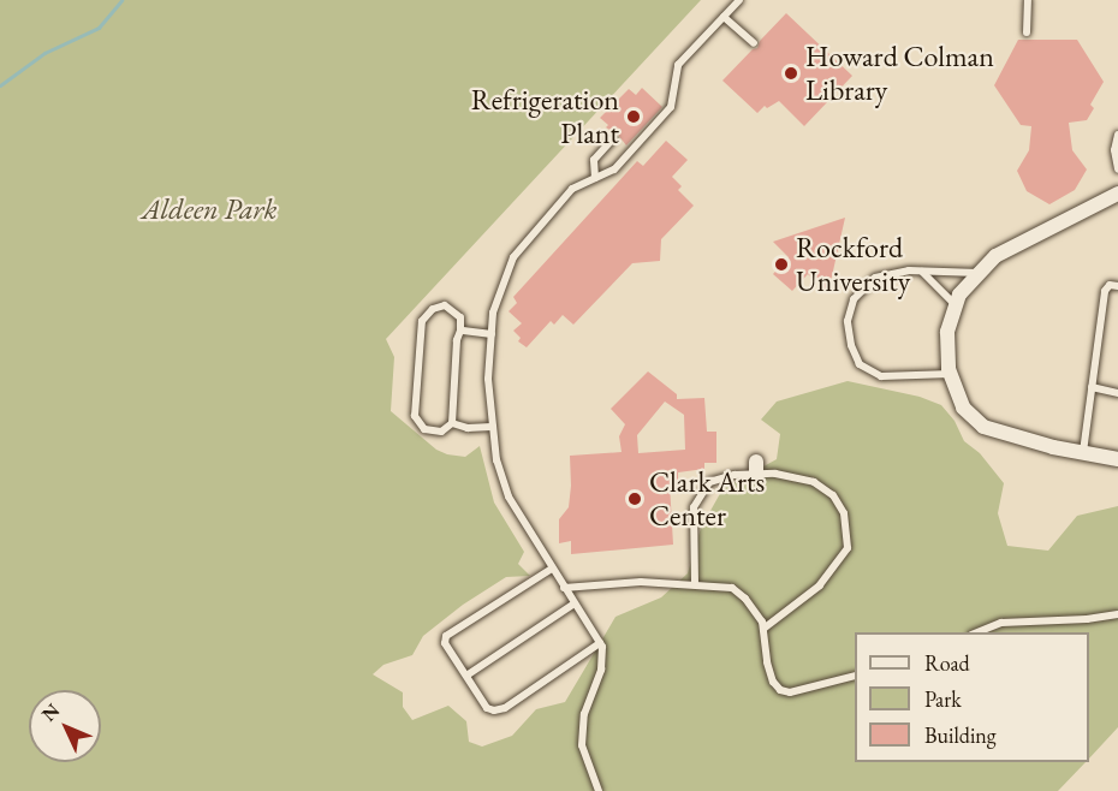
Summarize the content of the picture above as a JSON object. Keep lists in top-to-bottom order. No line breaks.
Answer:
{"parks":["Aldeen Park"],"places":["Howard Colman Library","Refrigeration Plant","Rockford University","Clark Arts Center"],"legend":["Road","Park","Building"],"north":"top left"}
